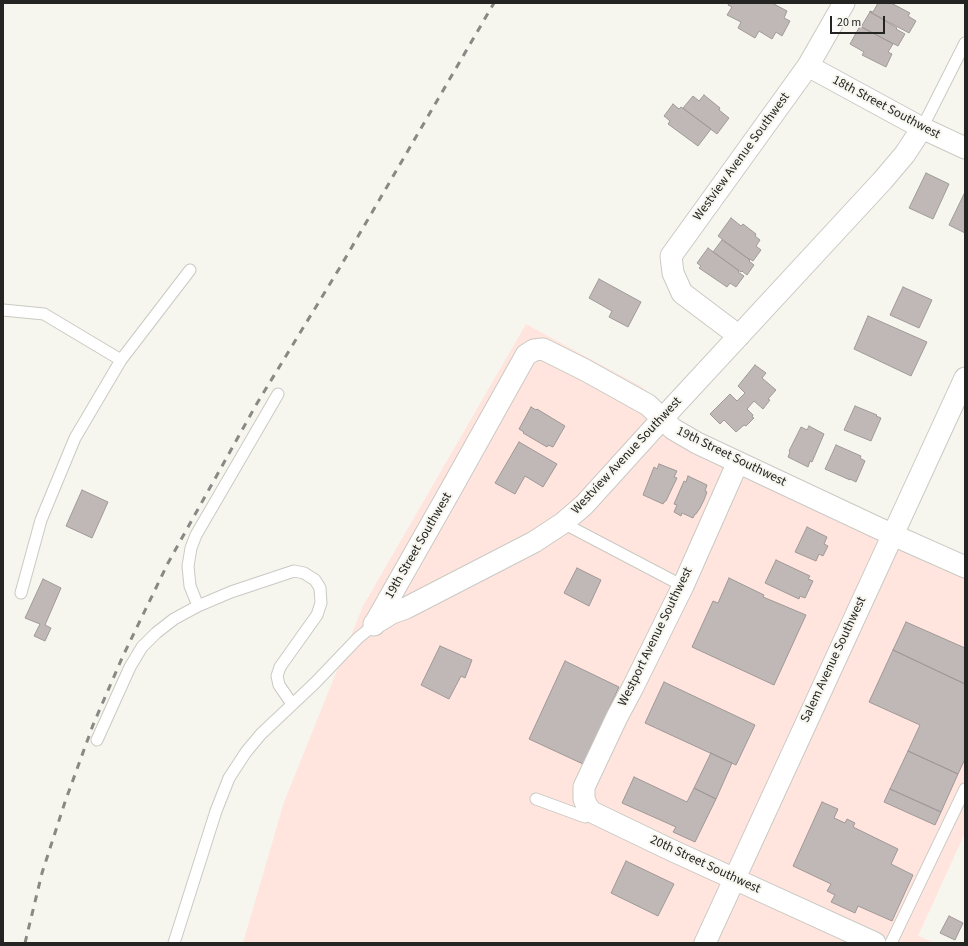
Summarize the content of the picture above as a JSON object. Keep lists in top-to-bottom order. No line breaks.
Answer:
{"streets":{"street":["18th Street Southwest","Westview Avenue Southwest","19th Street Southwest","Westport Avenue Southwest","Salem Avenue Southwest","20th Street Southwest"]},"crossings":[["18th Street Southwest","Westview Avenue Southwest"],["Westview Avenue Southwest","19th Street Southwest"],["19th Street Southwest","Westport Avenue Southwest"],["19th Street Southwest","Salem Avenue Southwest"],["Westport Avenue Southwest","20th Street Southwest"],["Salem Avenue Southwest","20th Street Southwest"]],"scale_bar":"20 m"}
